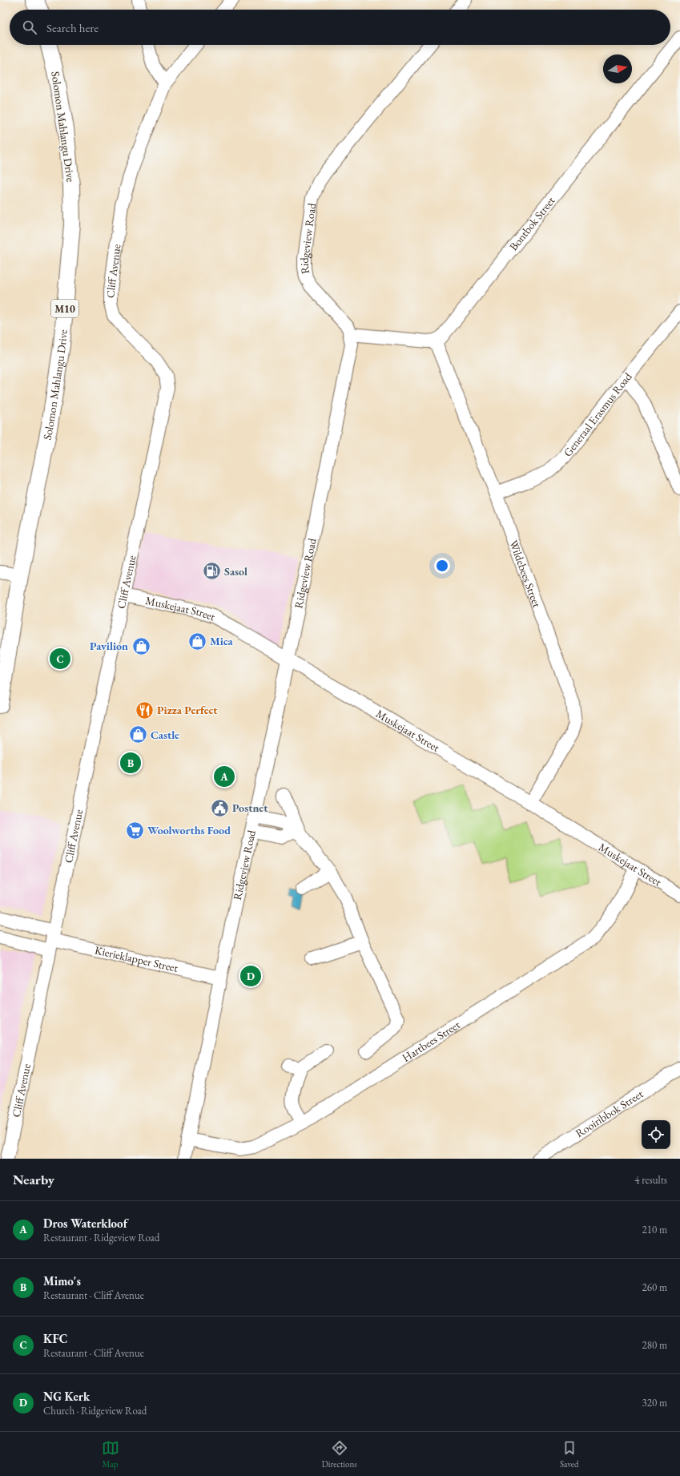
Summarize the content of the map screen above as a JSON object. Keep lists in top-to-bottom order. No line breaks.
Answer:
{"streets":{"main road":["Solomon Mahlangu Drive","M10"],"street":["Bontbok Street","Ridgeview Road","Cliff Avenue","Generaal Erasmus Road","Wildebees Street","Muskejaat Street","Kierieklapper Street","Hartbees Street","Rooiribbok Street"]},"crossings":[["Bontbok Street","Wildebees Street"],["Ridgeview Road","Muskejaat Street"],["Ridgeview Road","Kierieklapper Street"],["Ridgeview Road","Hartbees Street"],["Cliff Avenue","Muskejaat Street"],["Cliff Avenue","Kierieklapper Street"],["Generaal Erasmus Road","Wildebees Street"],["Wildebees Street","Muskejaat Street"],["Muskejaat Street","Hartbees Street"]],"places":{"fuel station":["Sasol"],"shop":["Mica","Pavilion","Castle"],"restaurant":["Pizza Perfect"],"public building":["Postnet"],"supermarket":["Woolworths Food"]},"north":"right","page":{"search":"Search here","pins":["C","B","A","D"],"heading":["Nearby","4 results"],"list":[{"mark":"A","name":"Dros Waterkloof","note":"Restaurant · Ridgeview Road","value":"210 m"},{"mark":"B","name":"Mimo's","note":"Restaurant · Cliff Avenue","value":"260 m"},{"mark":"C","name":"KFC","note":"Restaurant · Cliff Avenue","value":"280 m"},{"mark":"D","name":"NG Kerk","note":"Church · Ridgeview Road","value":"320 m"}],"nav":["Map","Directions","Saved"]}}
